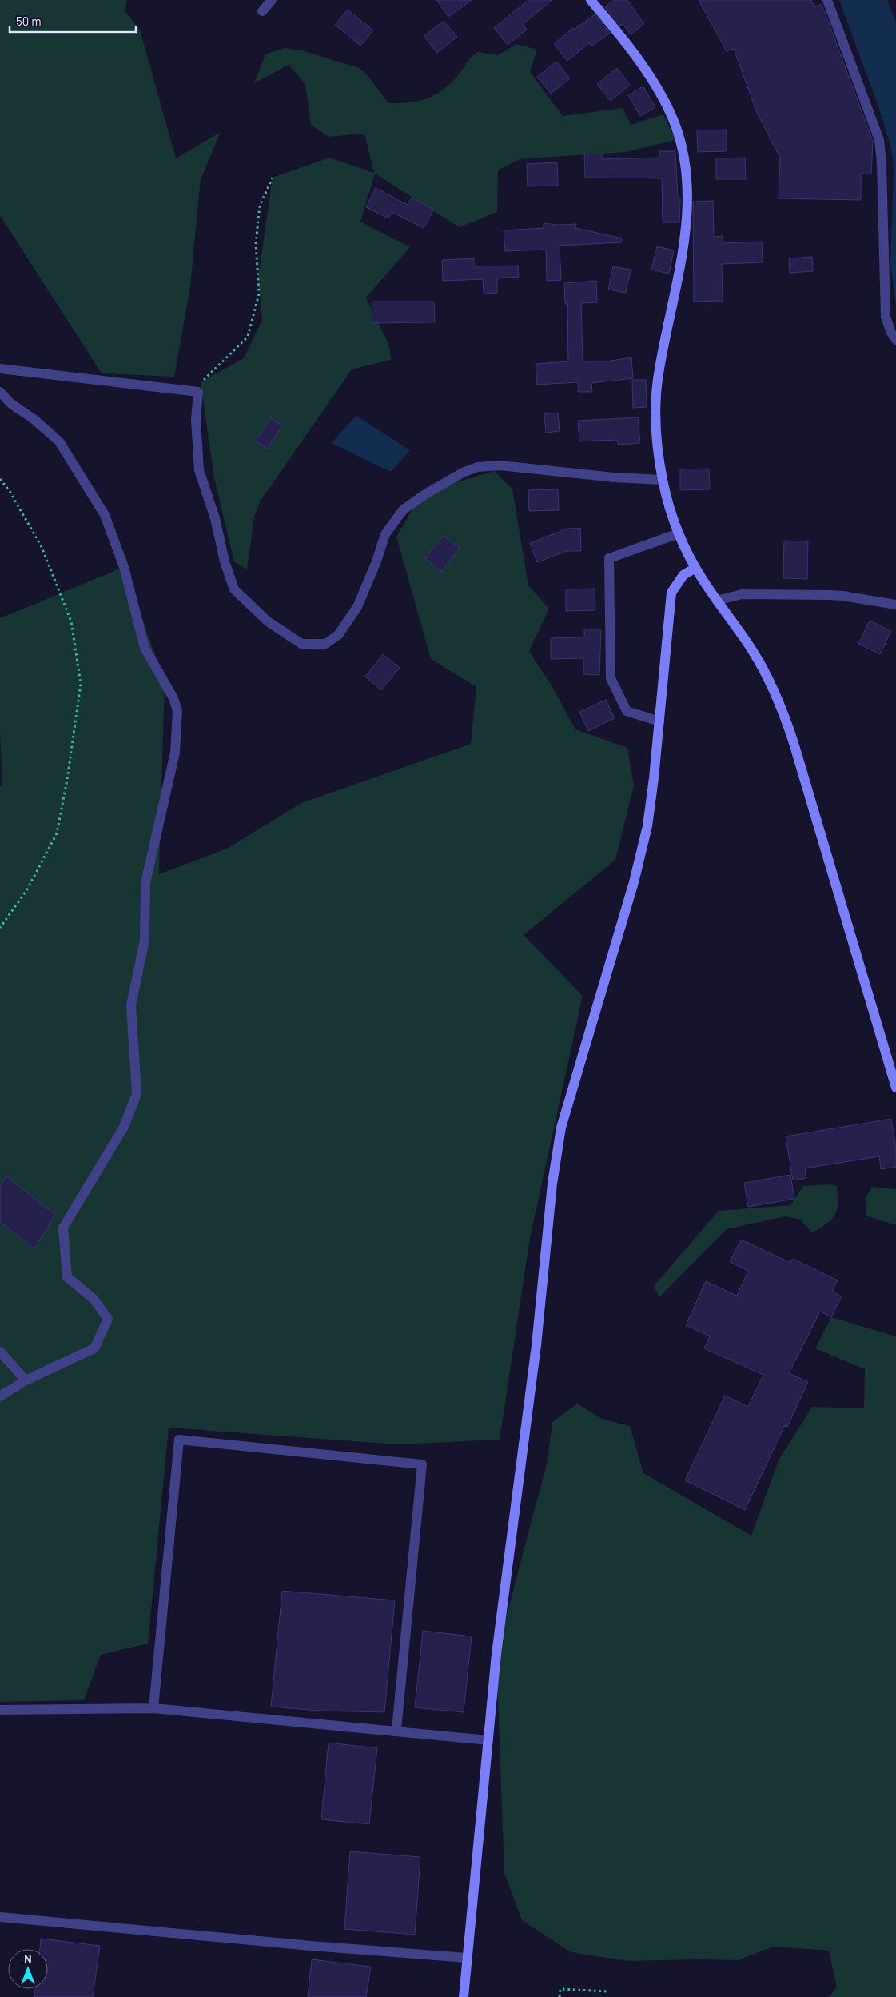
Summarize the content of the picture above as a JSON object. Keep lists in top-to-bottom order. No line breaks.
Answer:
{"scale_bar":"50 m","north":"top"}
